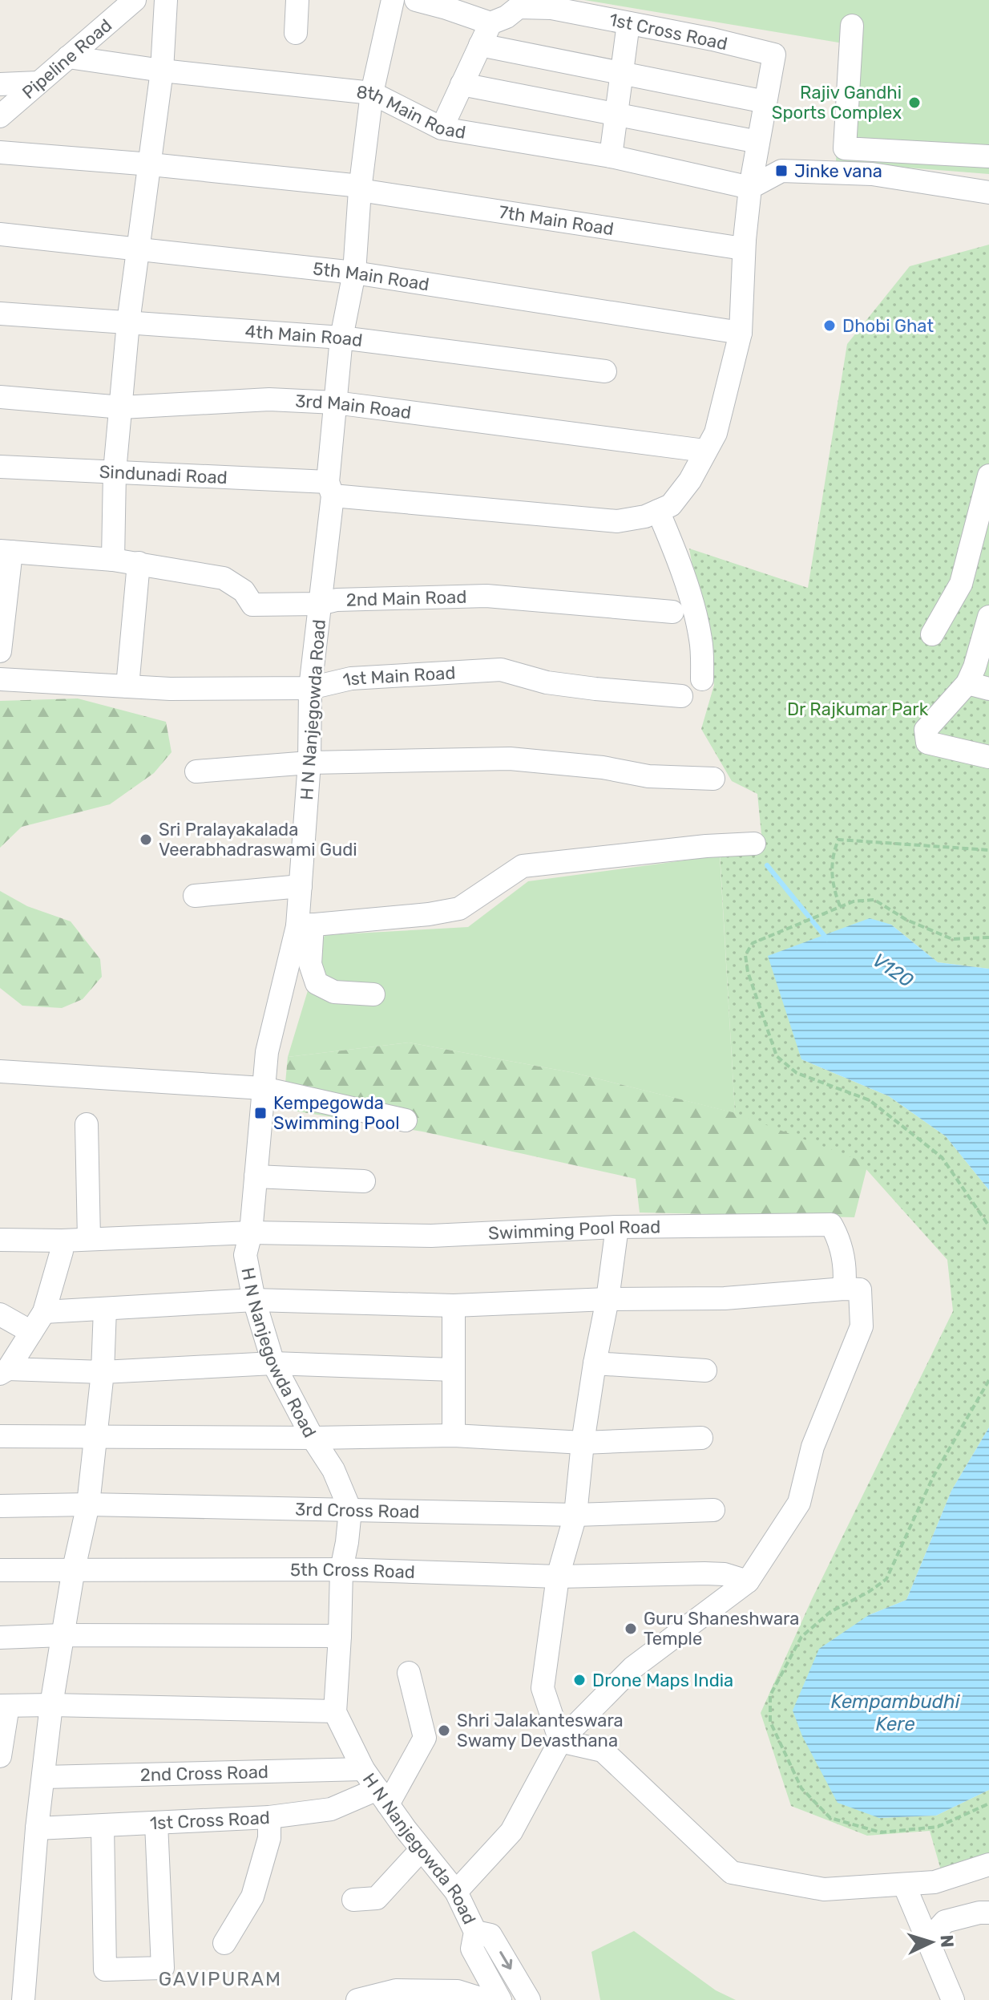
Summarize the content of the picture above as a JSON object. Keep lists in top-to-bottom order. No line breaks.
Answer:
{"streets":{"street":["1st Cross Road","Pipeline Road","8th Main Road","7th Main Road","5th Main Road","4th Main Road","3rd Main Road","Sindunadi Road","2nd Main Road","1st Main Road","H N Nanjegowda Road","Swimming Pool Road","3rd Cross Road","5th Cross Road","2nd Cross Road"]},"crossings":[["1st Cross Road","H N Nanjegowda Road"],["Pipeline Road","8th Main Road"],["8th Main Road","H N Nanjegowda Road"],["7th Main Road","H N Nanjegowda Road"],["5th Main Road","H N Nanjegowda Road"],["4th Main Road","H N Nanjegowda Road"],["3rd Main Road","H N Nanjegowda Road"],["Sindunadi Road","H N Nanjegowda Road"],["2nd Main Road","H N Nanjegowda Road"],["1st Main Road","H N Nanjegowda Road"],["H N Nanjegowda Road","Swimming Pool Road"],["H N Nanjegowda Road","3rd Cross Road"],["H N Nanjegowda Road","5th Cross Road"],["H N Nanjegowda Road","2nd Cross Road"]],"districts":["GAVIPURAM"],"water":["V120","Kempambudhi Kere"],"parks":["Dr Rajkumar Park"],"places":{"other":["Rajiv Gandhi Sports Complex","Dhobi Ghat","Sri Pralayakalada Veerabhadraswami Gudi","Guru Shaneshwara Temple","Drone Maps India","Shri Jalakanteswara Swamy Devasthana"],"transit":["Jinke vana","Kempegowda Swimming Pool"]},"north":"right"}
